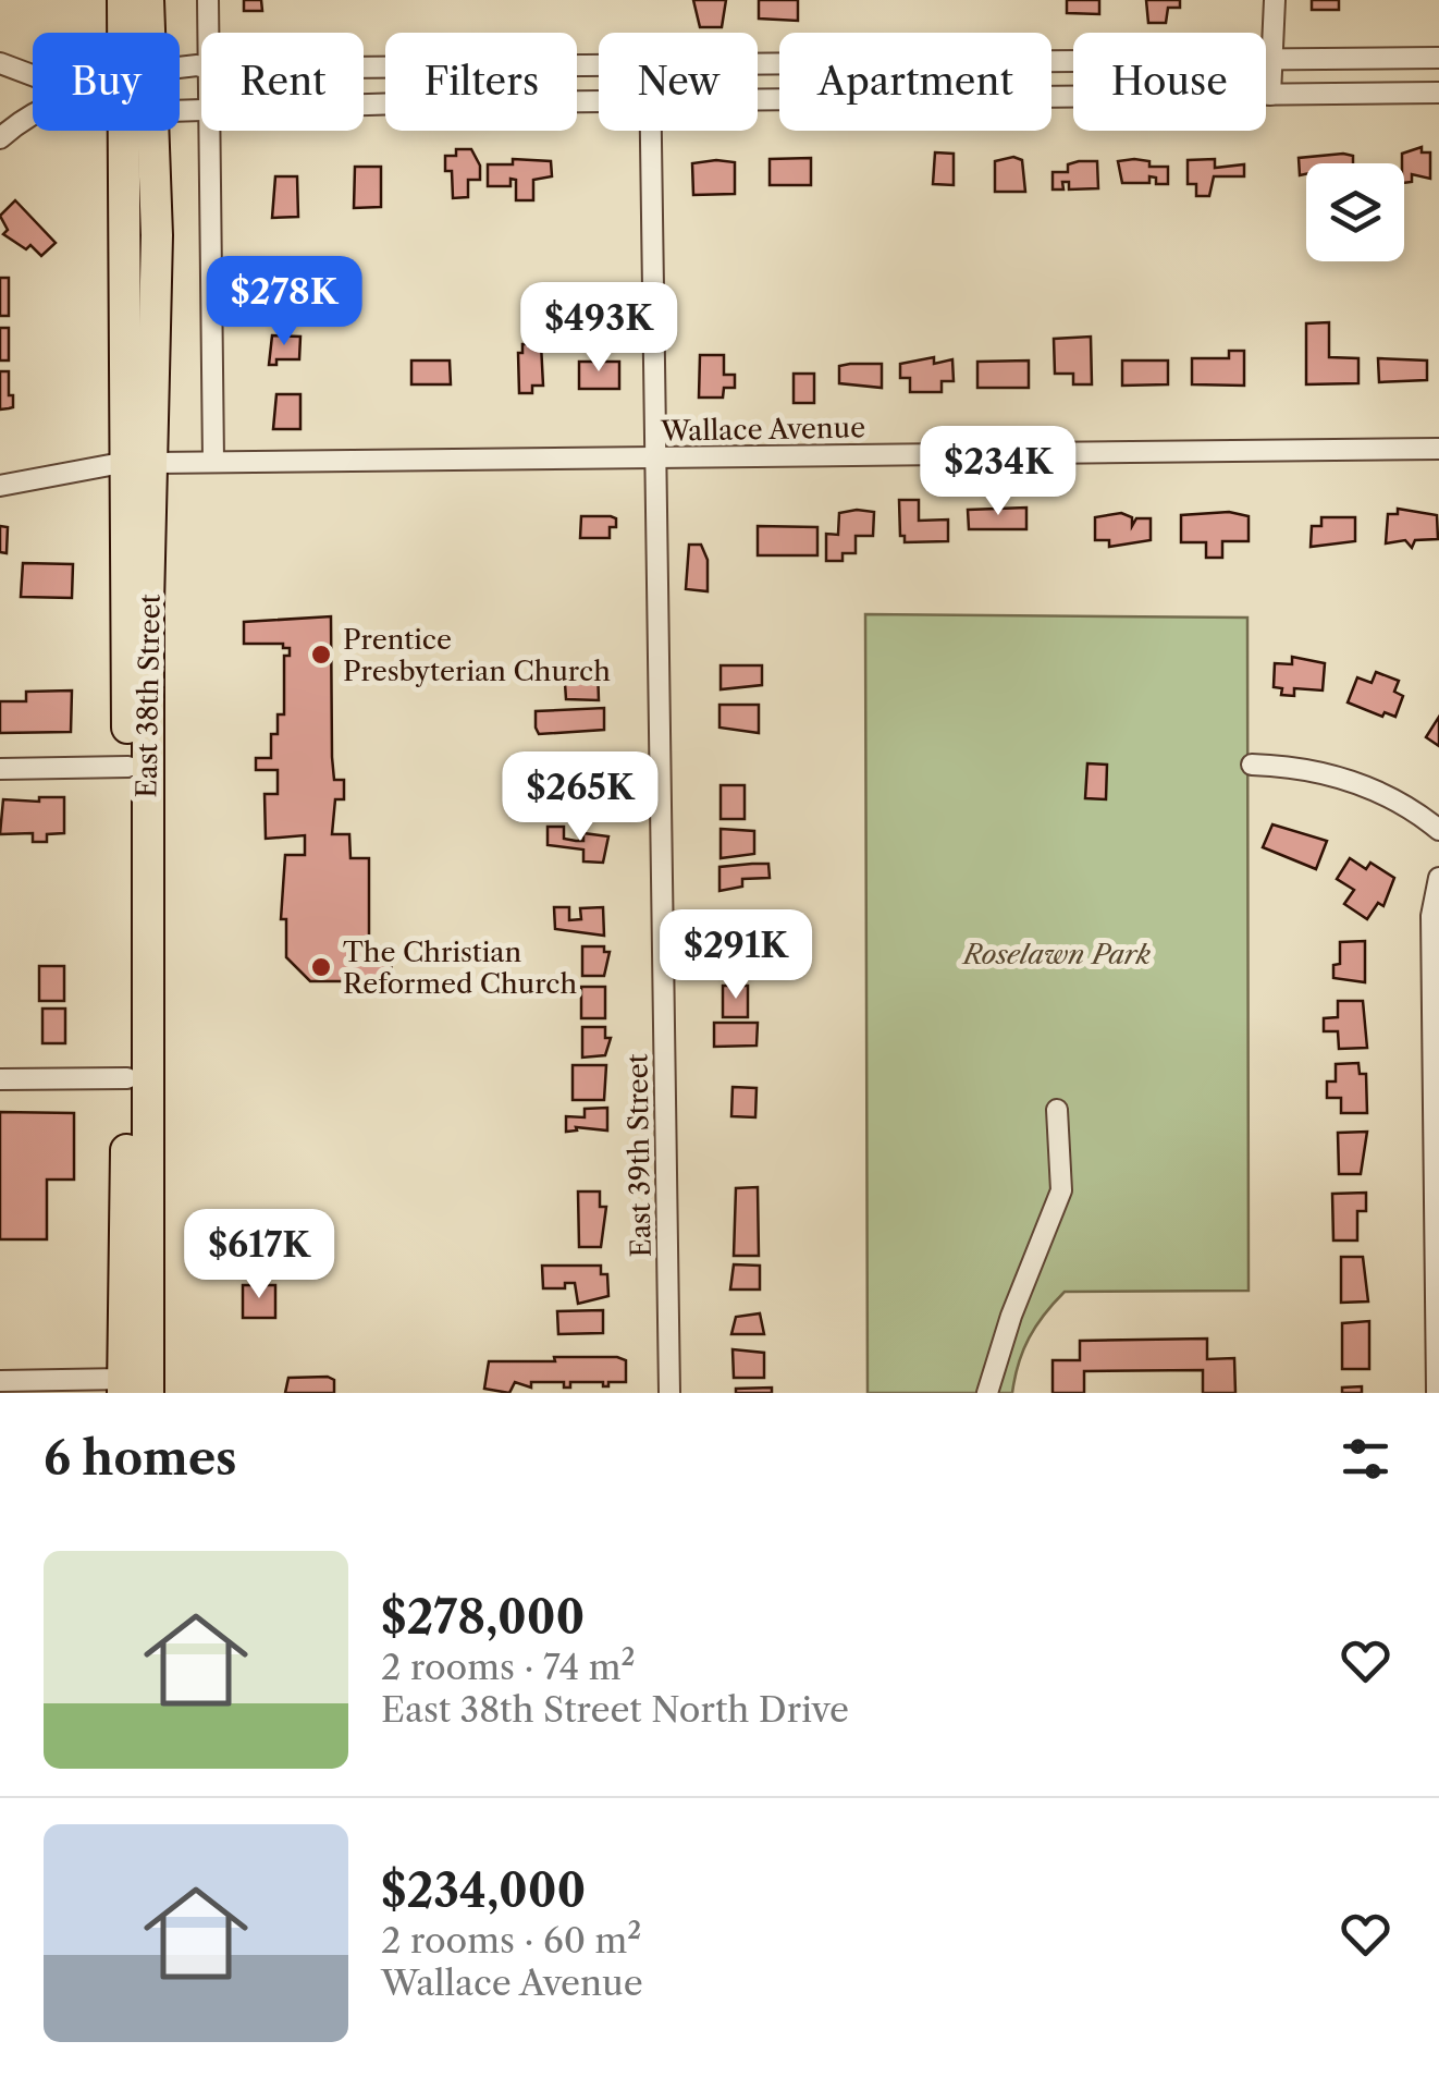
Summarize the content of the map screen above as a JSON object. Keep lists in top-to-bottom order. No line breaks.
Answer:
{"streets":{"main road":["East 38th Street"],"street":["Wallace Avenue","East 39th Street"]},"crossings":[["Wallace Avenue","East 38th Street"],["Wallace Avenue","East 39th Street"]],"parks":["Roselawn Park"],"places":["Prentice Presbyterian Church","The Christian Reformed Church"],"page":{"chip":["Buy","Rent","Filters","New","Apartment","House"],"price":["$278K","$493K","$234K","$265K","$291K","$617K"],"heading":"6 homes","list":[{"name":"$278,000","note":"2 rooms · 74 m² · East 38th Street North Drive"},{"name":"$234,000","note":"2 rooms · 60 m² · Wallace Avenue"}]}}
